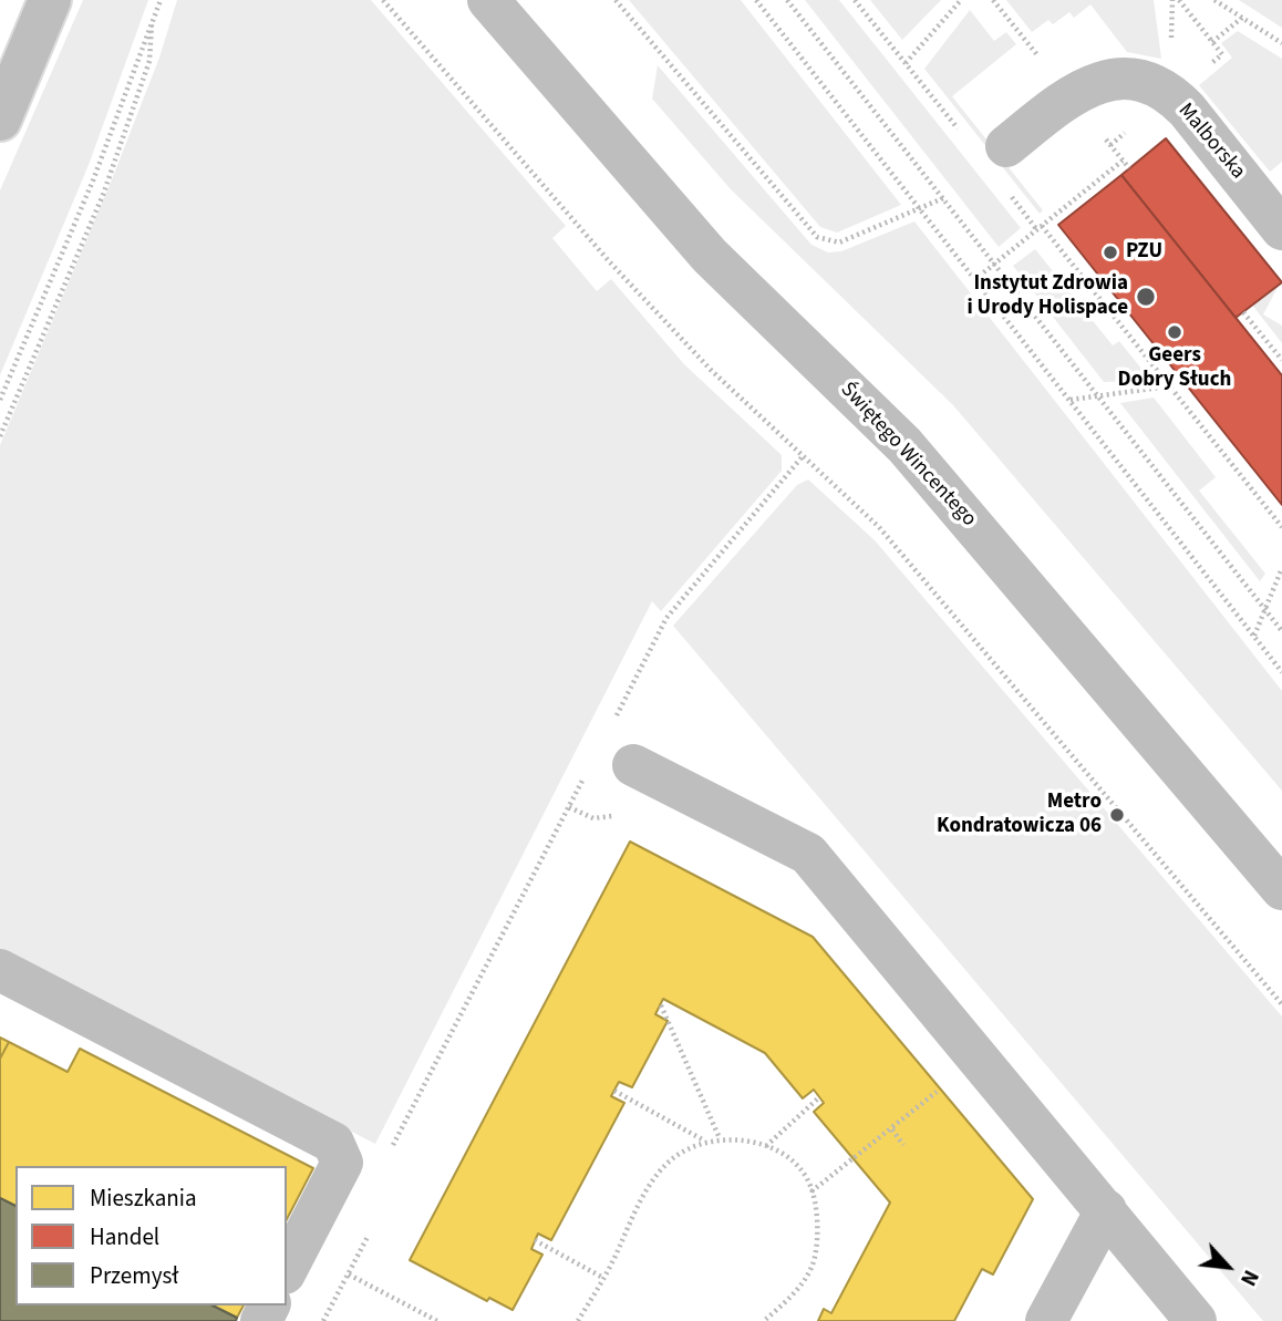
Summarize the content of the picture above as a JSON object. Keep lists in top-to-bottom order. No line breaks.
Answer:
{"streets":{"street":["Malborska","Świętego Wincentego"]},"places":["PZU","Instytut Zdrowia i Urody Holispace","Geers Dobry Słuch","Metro Kondratowicza 06"],"legend":["Mieszkania","Handel","Przemysł"],"north":"bottom right"}
